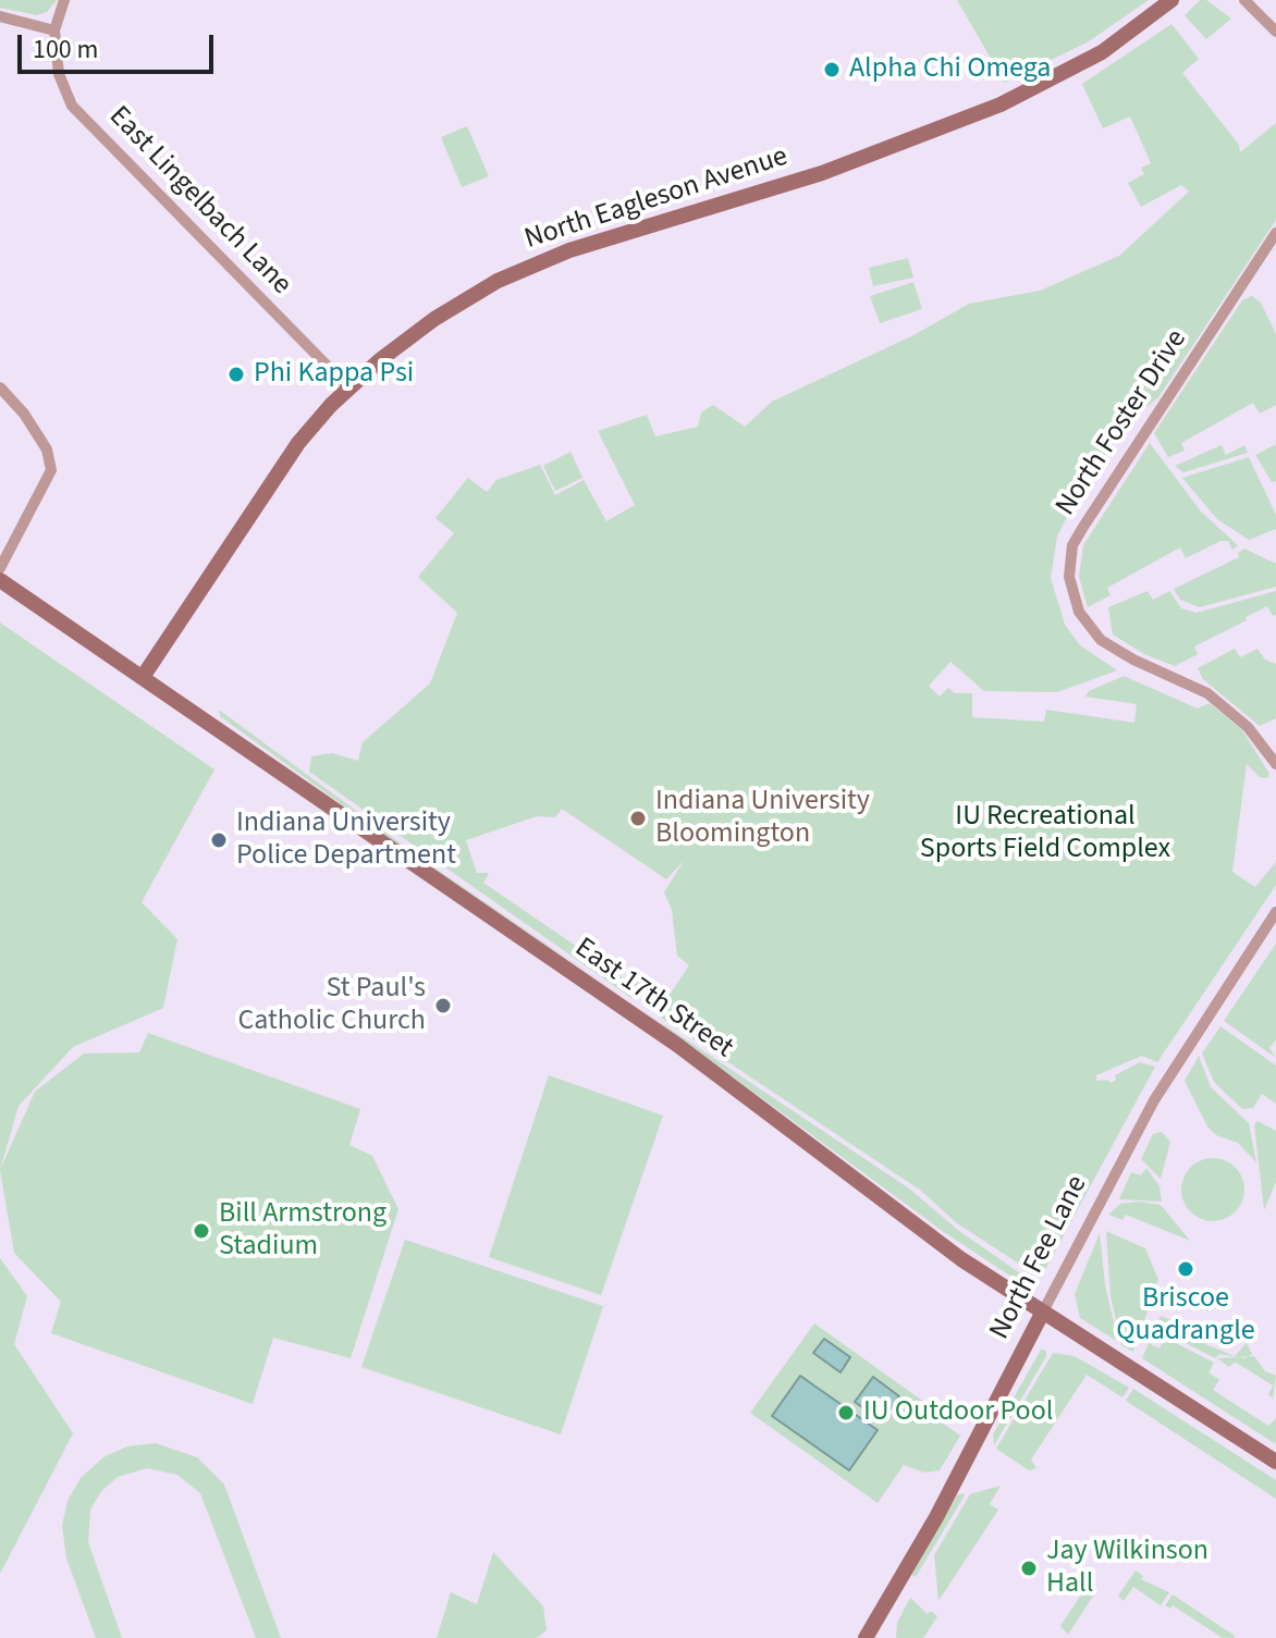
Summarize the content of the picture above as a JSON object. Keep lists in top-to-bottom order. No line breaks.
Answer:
{"streets":{"street":["North Eagleson Avenue","East Lingelbach Lane","North Foster Drive","East 17th Street","North Fee Lane"]},"crossings":[["North Eagleson Avenue","East Lingelbach Lane"],["North Eagleson Avenue","East 17th Street"],["East 17th Street","North Fee Lane"]],"parks":["IU Recreational Sports Field Complex"],"places":["Alpha Chi Omega","Phi Kappa Psi","Indiana University Bloomington","Indiana University Police Department","St Paul's Catholic Church","Bill Armstrong Stadium","Briscoe Quadrangle","IU Outdoor Pool","Jay Wilkinson Hall"],"scale_bar":"100 m"}
